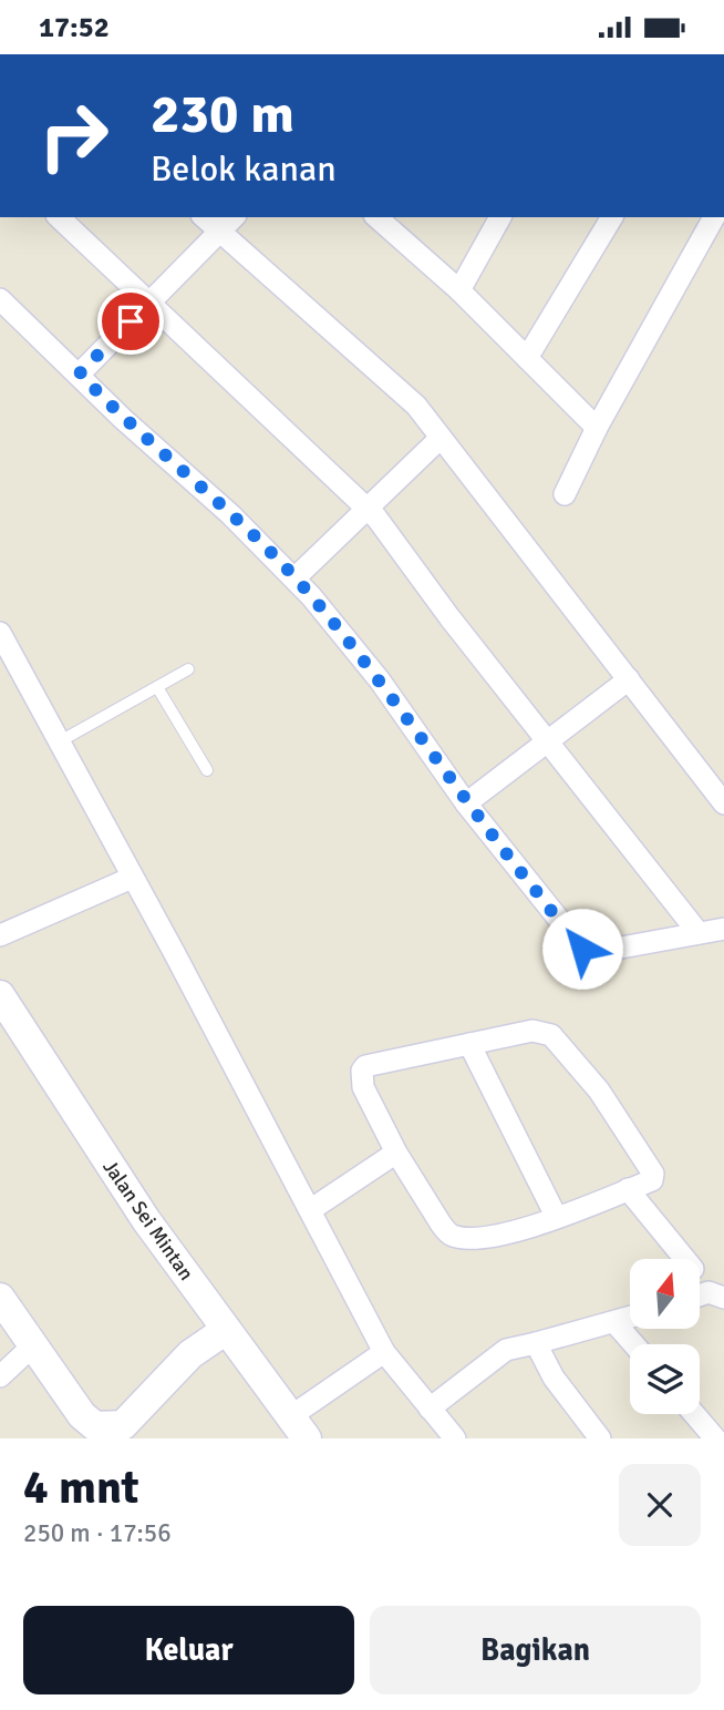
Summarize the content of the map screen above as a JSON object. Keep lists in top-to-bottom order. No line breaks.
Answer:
{"streets":{"street":["Jalan Sei Mintan"]},"north":"top","page":{"status":"17:52","turn":["230 m","Belok kanan"],"heading":["4 mnt","250 m · 17:56"],"buttons":["Keluar","Bagikan"]}}
